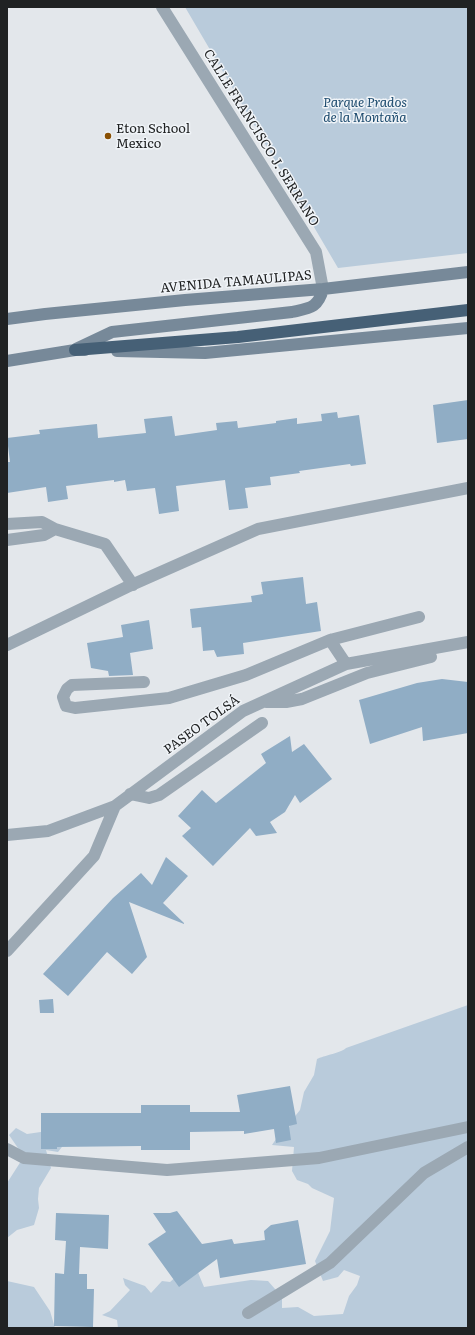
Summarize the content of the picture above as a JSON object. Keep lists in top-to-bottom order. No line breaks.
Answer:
{"streets":{"street":["CALLE FRANCISCO J. SERRANO","AVENIDA TAMAULIPAS","PASEO TOLSÁ"]},"crossings":[["CALLE FRANCISCO J. SERRANO","AVENIDA TAMAULIPAS"]],"parks":["Parque Prados de la Montaña"],"places":["Eton School Mexico"]}
